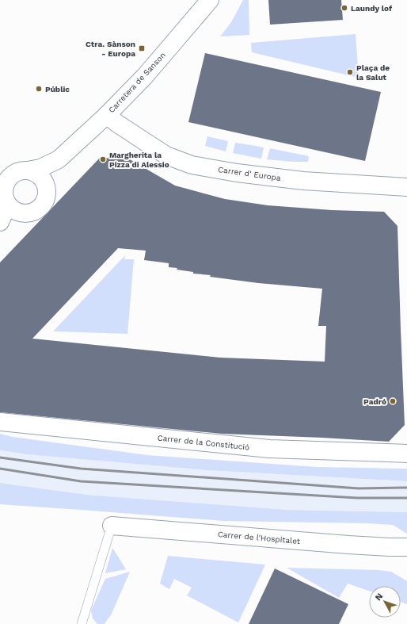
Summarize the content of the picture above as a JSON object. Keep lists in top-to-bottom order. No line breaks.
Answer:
{"streets":{"street":["Carretera de Sanson","Carrer d' Europa","Carrer de la Constitució","Carrer de l'Hospitalet"]},"crossings":[["Carretera de Sanson","Carrer d' Europa"]],"places":{"other":["Laundy lof","Plaça de la Salut","Públic","Margherita la Pizza di Alessio","Padró"],"transit":["Ctra. Sànson - Europa"]},"north":"top left"}
